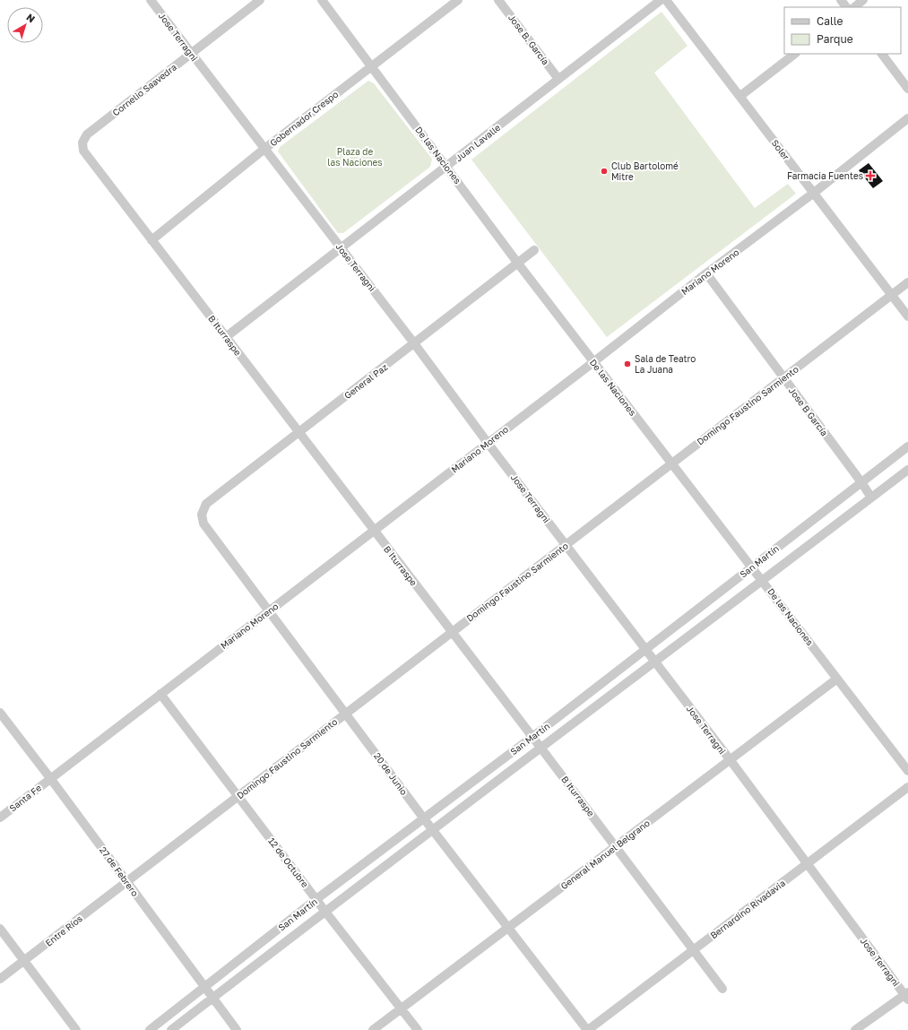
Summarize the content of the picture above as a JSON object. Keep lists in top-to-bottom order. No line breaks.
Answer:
{"streets":{"street":["Jose Terragni","Jose B. García","Cornelio Saavedra","Gobernador Crespo","Juan Lavalle","Soler","De las Naciones","Mariano Moreno","B Iturraspe","General Paz","Domingo Faustino Sarmiento","Jose B García","San Martín","20 de Junio","Santa Fe","General Manuel Belgrano","12 de Octubre","27 de Febrero","Bernardino Rivadavia","Entre Ríos"]},"crossings":[["Jose Terragni","Cornelio Saavedra"],["Jose Terragni","Gobernador Crespo"],["Jose Terragni","Juan Lavalle"],["Jose Terragni","Mariano Moreno"],["Jose Terragni","General Paz"],["Jose Terragni","Domingo Faustino Sarmiento"],["Jose Terragni","San Martín"],["Jose Terragni","General Manuel Belgrano"],["Jose Terragni","Bernardino Rivadavia"],["Jose B. García","Juan Lavalle"],["Cornelio Saavedra","B Iturraspe"],["Gobernador Crespo","De las Naciones"],["Gobernador Crespo","B Iturraspe"],["Juan Lavalle","De las Naciones"],["Juan Lavalle","B Iturraspe"],["Soler","Mariano Moreno"],["Soler","Domingo Faustino Sarmiento"],["De las Naciones","Mariano Moreno"],["De las Naciones","General Paz"],["De las Naciones","Domingo Faustino Sarmiento"],["De las Naciones","San Martín"],["De las Naciones","General Manuel Belgrano"],["Mariano Moreno","B Iturraspe"],["Mariano Moreno","Jose B García"],["Mariano Moreno","20 de Junio"],["Mariano Moreno","Santa Fe"],["Mariano Moreno","12 de Octubre"],["Mariano Moreno","27 de Febrero"],["B Iturraspe","General Paz"],["B Iturraspe","Domingo Faustino Sarmiento"],["B Iturraspe","San Martín"],["B Iturraspe","General Manuel Belgrano"],["B Iturraspe","Bernardino Rivadavia"],["General Paz","20 de Junio"],["Domingo Faustino Sarmiento","Jose B García"],["Domingo Faustino Sarmiento","20 de Junio"],["Domingo Faustino Sarmiento","12 de Octubre"],["Domingo Faustino Sarmiento","27 de Febrero"],["Domingo Faustino Sarmiento","Entre Ríos"],["Jose B García","San Martín"],["San Martín","20 de Junio"],["San Martín","12 de Octubre"],["San Martín","27 de Febrero"],["20 de Junio","General Manuel Belgrano"],["20 de Junio","Bernardino Rivadavia"],["Santa Fe","27 de Febrero"],["General Manuel Belgrano","12 de Octubre"],["27 de Febrero","Entre Ríos"]],"parks":["Plaza de las Naciones"],"places":{"other":["Club Bartolomé Mitre","Sala de Teatro La Juana"],"health":["Farmacia Fuentes"]},"legend":["Calle","Parque"],"north":"top right"}
